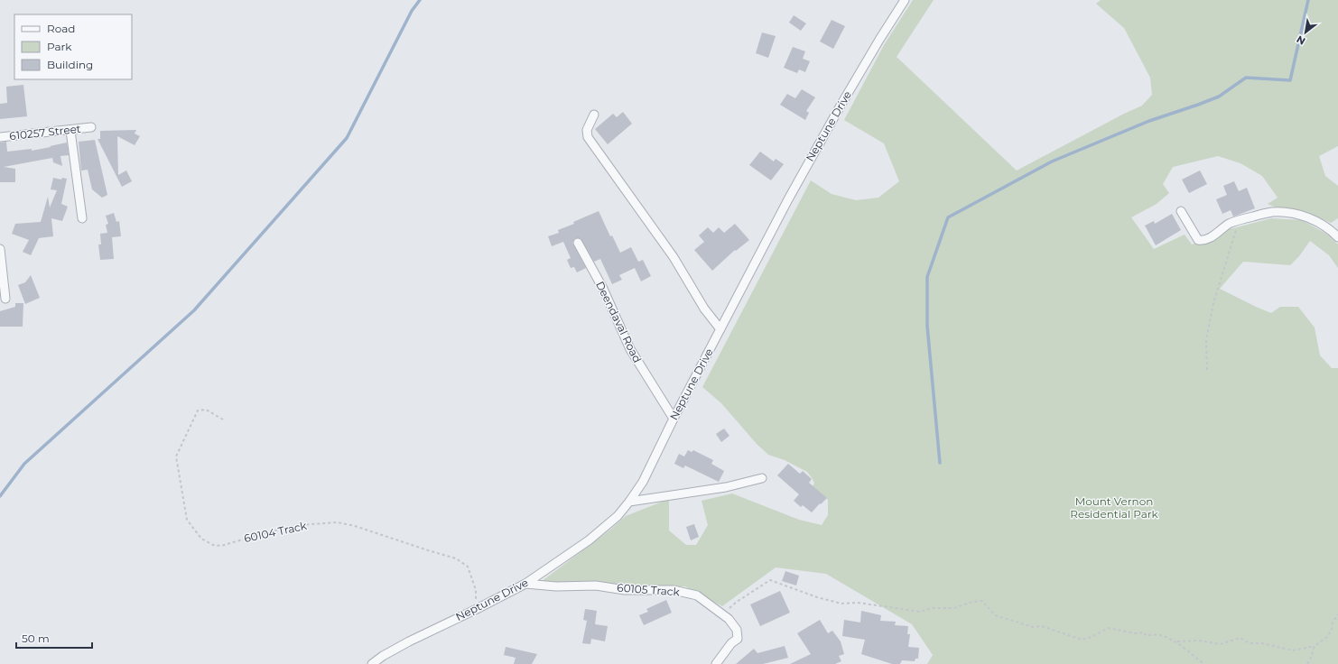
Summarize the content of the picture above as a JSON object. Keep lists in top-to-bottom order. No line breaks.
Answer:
{"streets":{"street":["Neptune Drive","610257 Street","Deendaval Road","60105 Track"],"path":["60104 Track"]},"crossings":[["Neptune Drive","Deendaval Road"],["Neptune Drive","60104 Track"],["Neptune Drive","60105 Track"]],"parks":["Mount Vernon Residential Park"],"legend":["Road","Park","Building"],"scale_bar":"50 m","north":"bottom left"}
